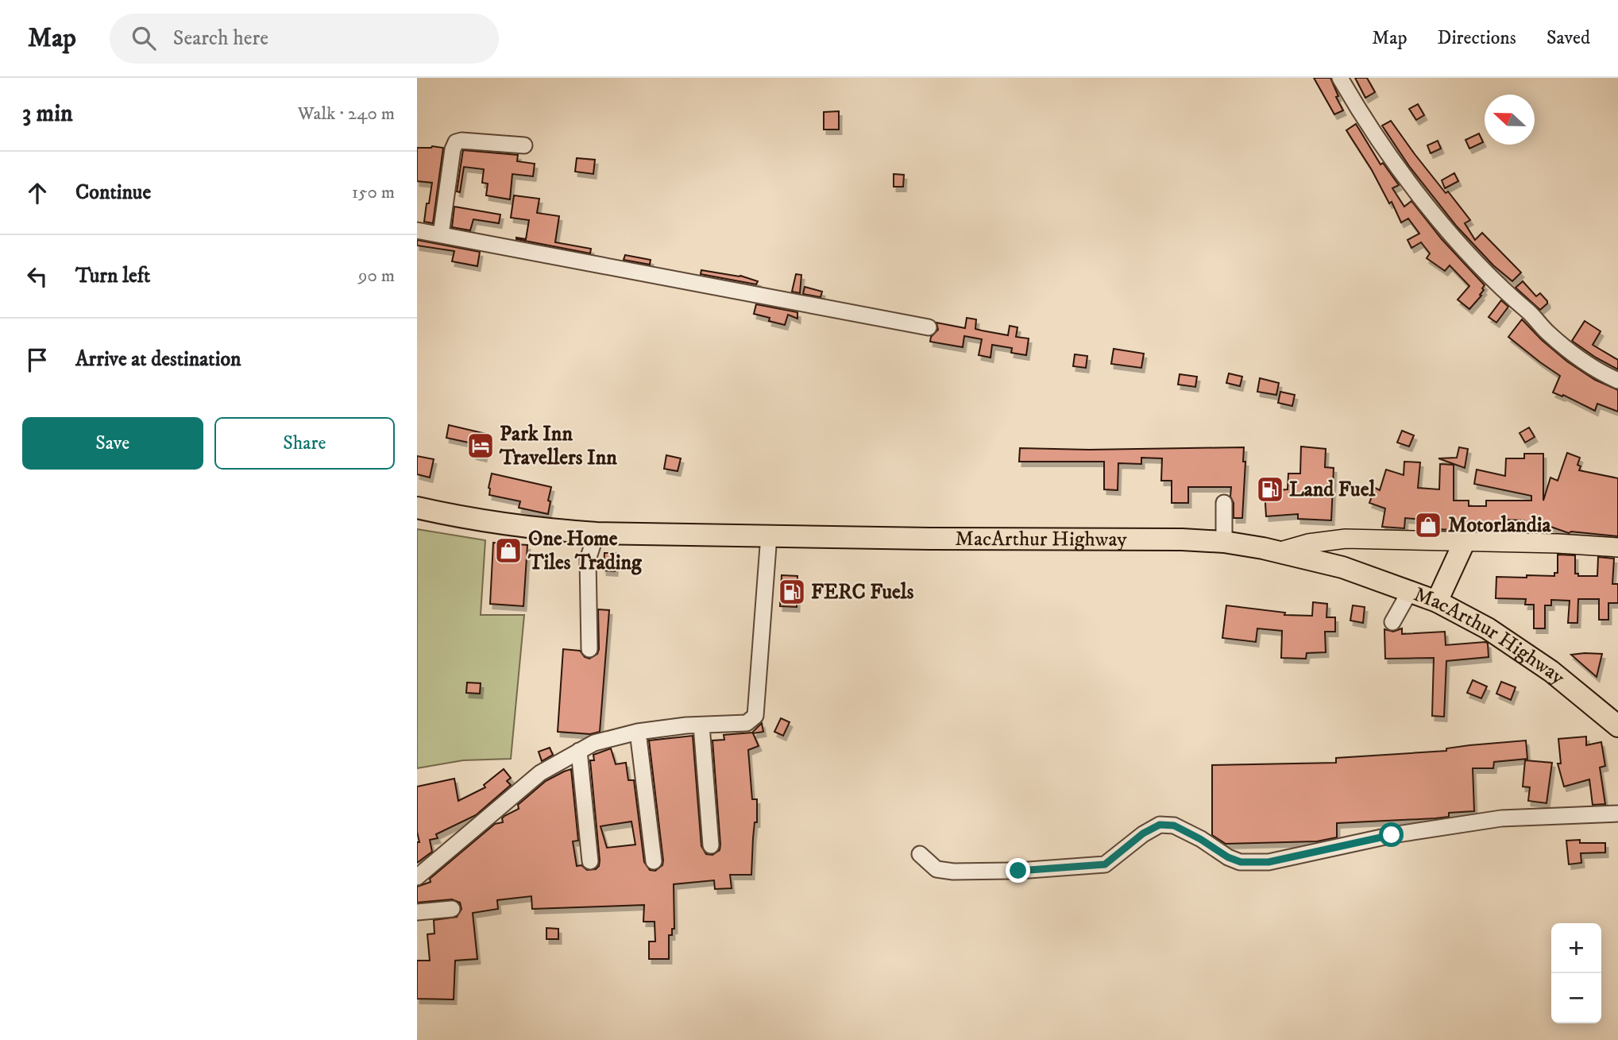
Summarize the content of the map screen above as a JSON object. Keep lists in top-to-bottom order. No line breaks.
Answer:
{"streets":{"highway":["MacArthur Highway"]},"places":{"hotel":["Park Inn Travellers Inn"],"fuel station":["Land Fuel","FERC Fuels"],"shop":["Motorlandia","One Home Tiles Trading"]},"north":"left","page":{"header":"Map","search":"Search here","nav":["Map","Directions","Saved"],"heading":["3 min","Walk · 240 m"],"list":[["Continue","150 m"],["Turn left","90 m"],"Arrive at destination"],"buttons":["Save","Share"],"map_buttons":["+","−"]}}
